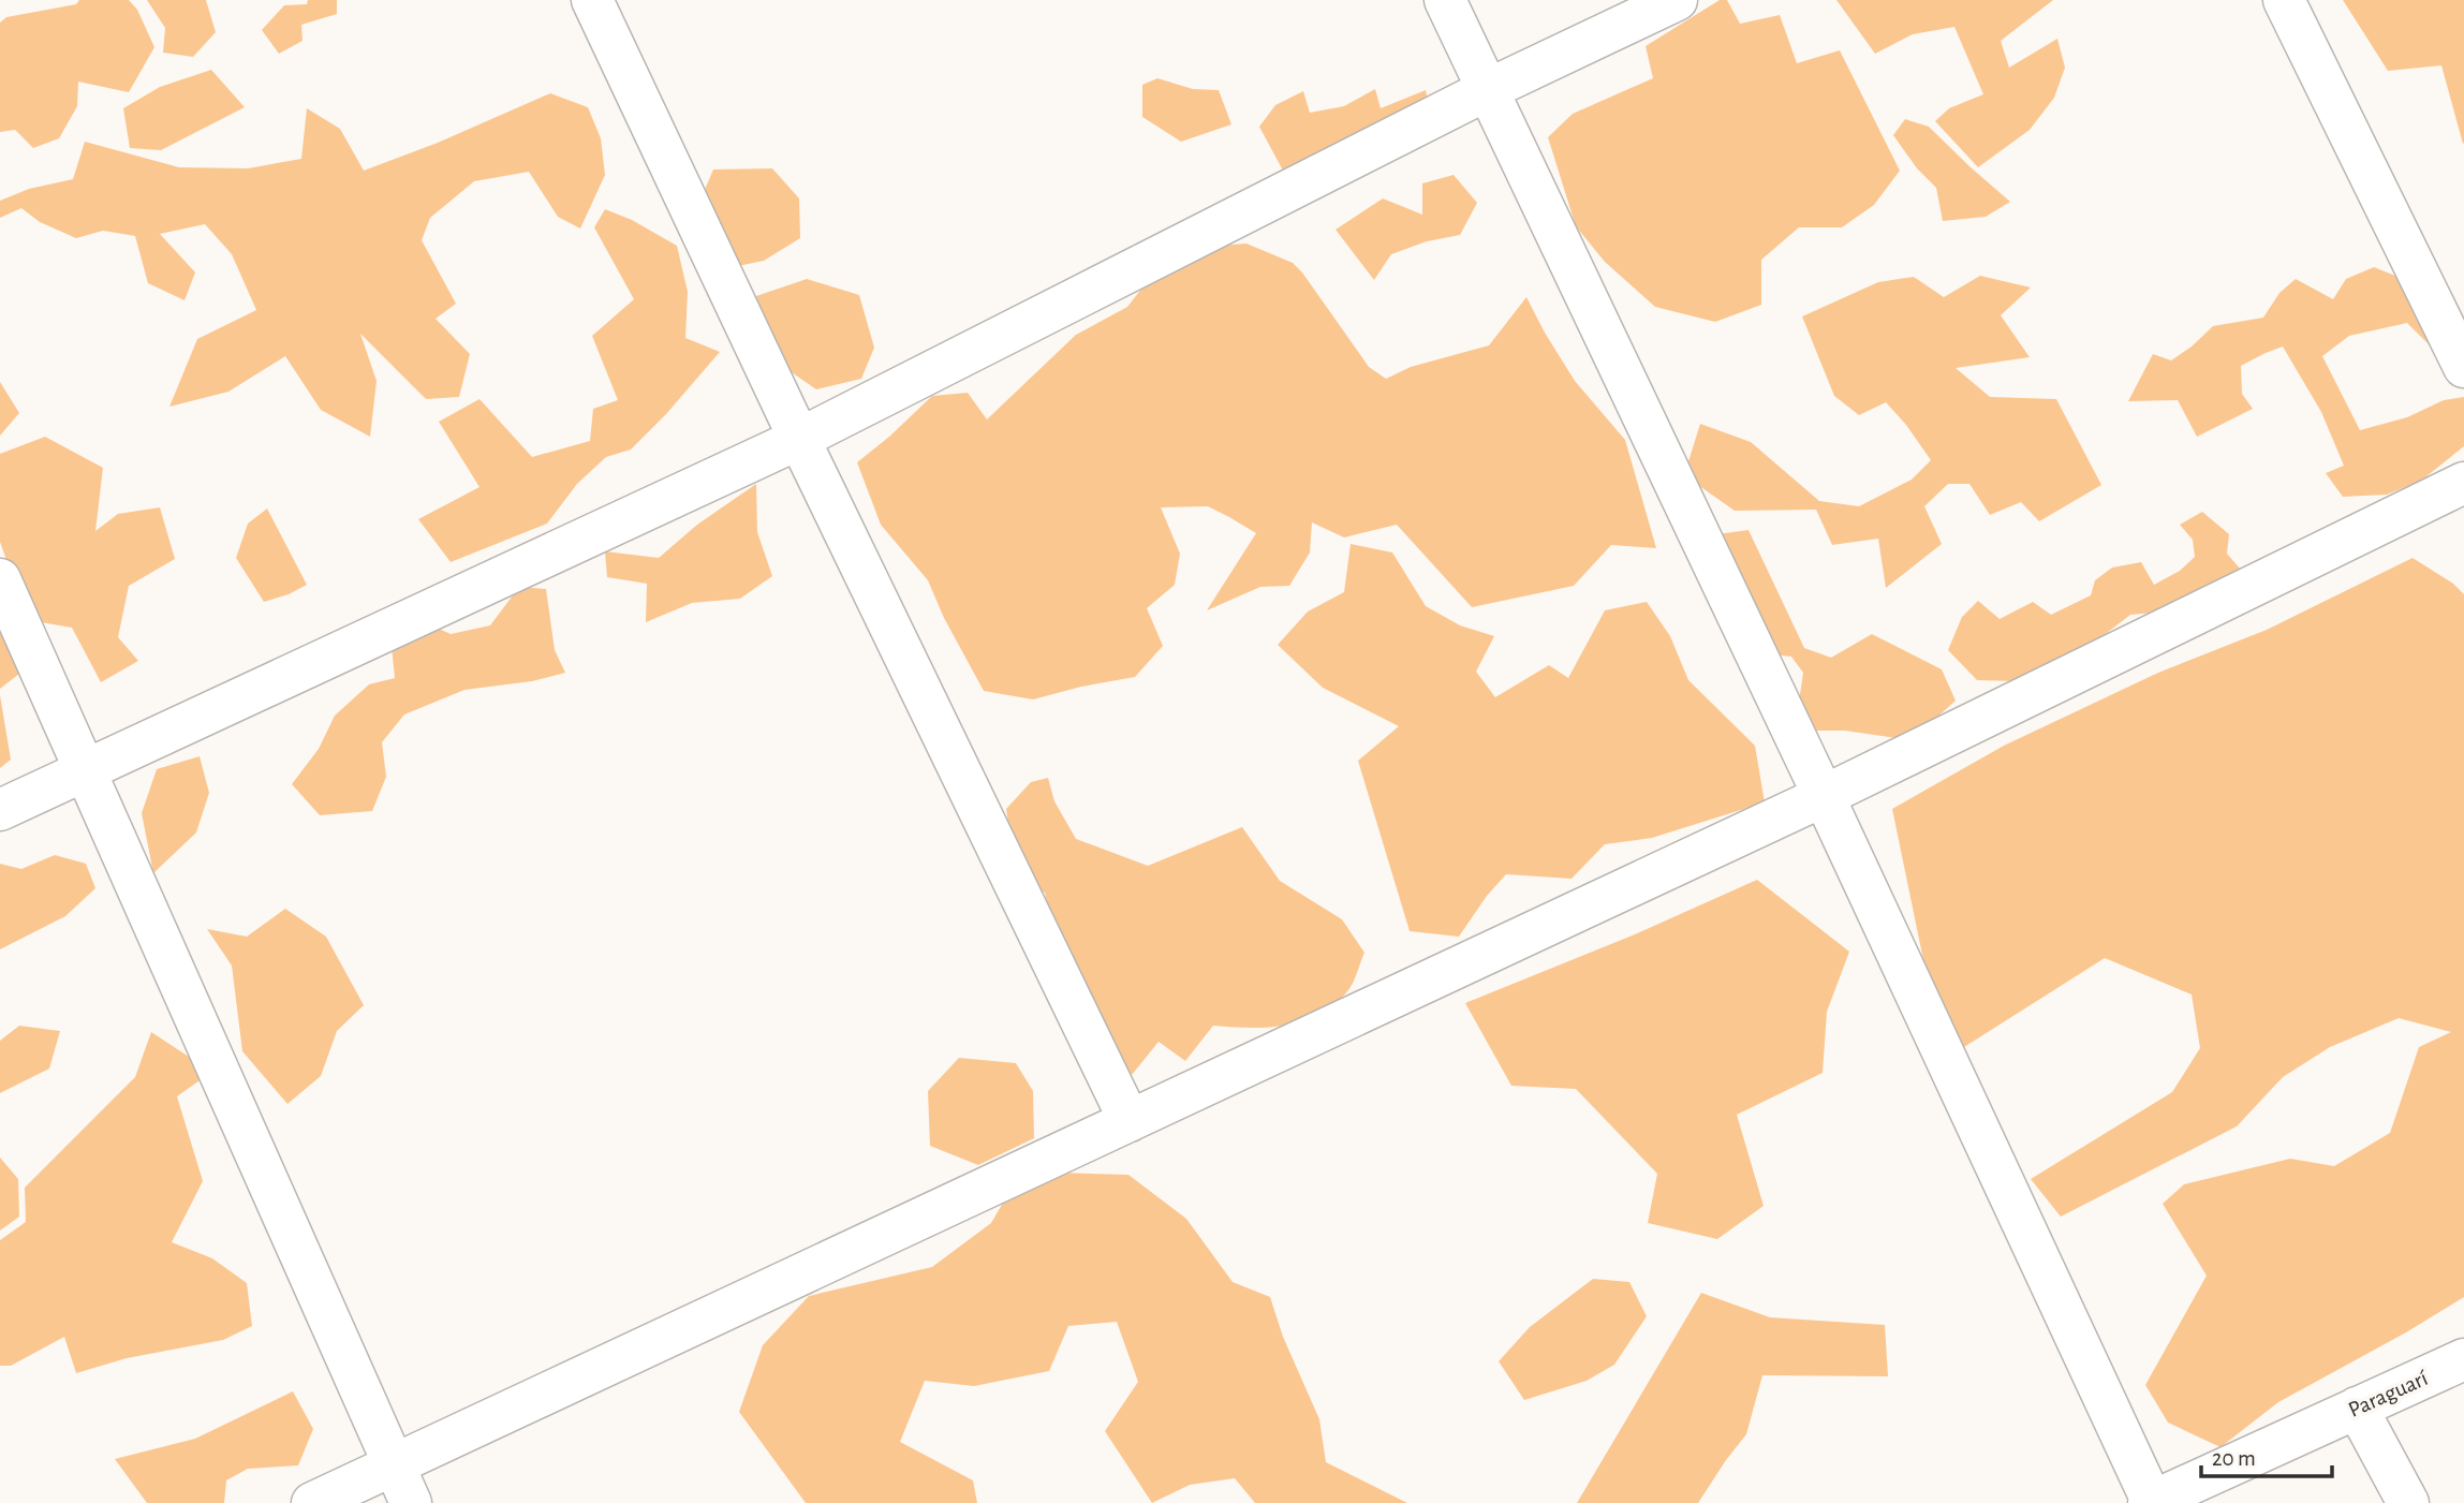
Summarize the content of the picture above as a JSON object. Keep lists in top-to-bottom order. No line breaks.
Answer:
{"streets":{"street":["Paraguarí"]},"scale_bar":"20 m"}
